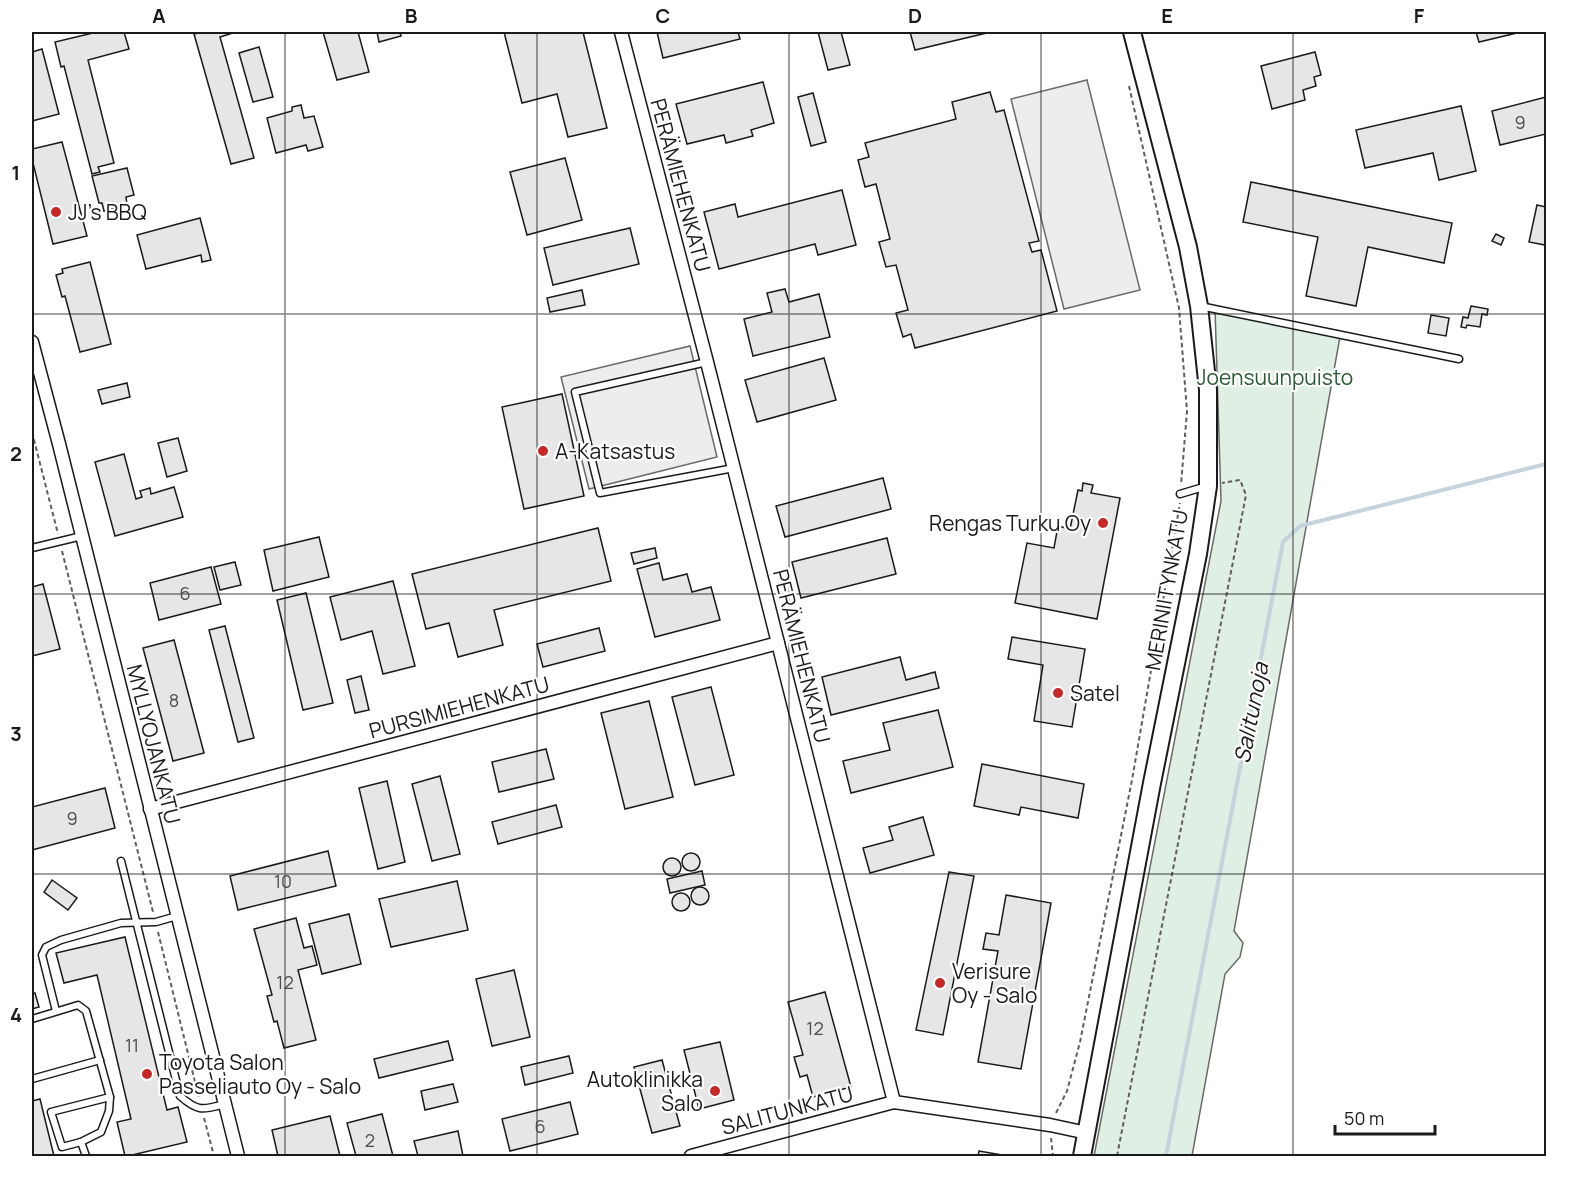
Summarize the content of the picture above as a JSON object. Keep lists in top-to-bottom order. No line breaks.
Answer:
{"streets":{"main road":["MERINIITYNKATU"],"street":["PERÄMIEHENKATU","PURSIMIEHENKATU","MYLLYOJANKATU","SALITUNKATU"]},"crossings":[["PERÄMIEHENKATU","PURSIMIEHENKATU"],["PERÄMIEHENKATU","SALITUNKATU"],["PURSIMIEHENKATU","MYLLYOJANKATU"]],"water":["Salitunoja"],"parks":["Joensuunpuisto"],"places":["JJ's BBQ","A-Katsastus","Rengas Turku Oy","Satel","Verisure Oy - Salo","Toyota Salon Passeliauto Oy - Salo","Autoklinikka Salo"],"house_numbers":["9","6","8","9","10","12","12","11","6","2"],"scale_bar":"50 m","grid":{"columns":["A","B","C","D","E","F"],"rows":["1","2","3","4"]}}
